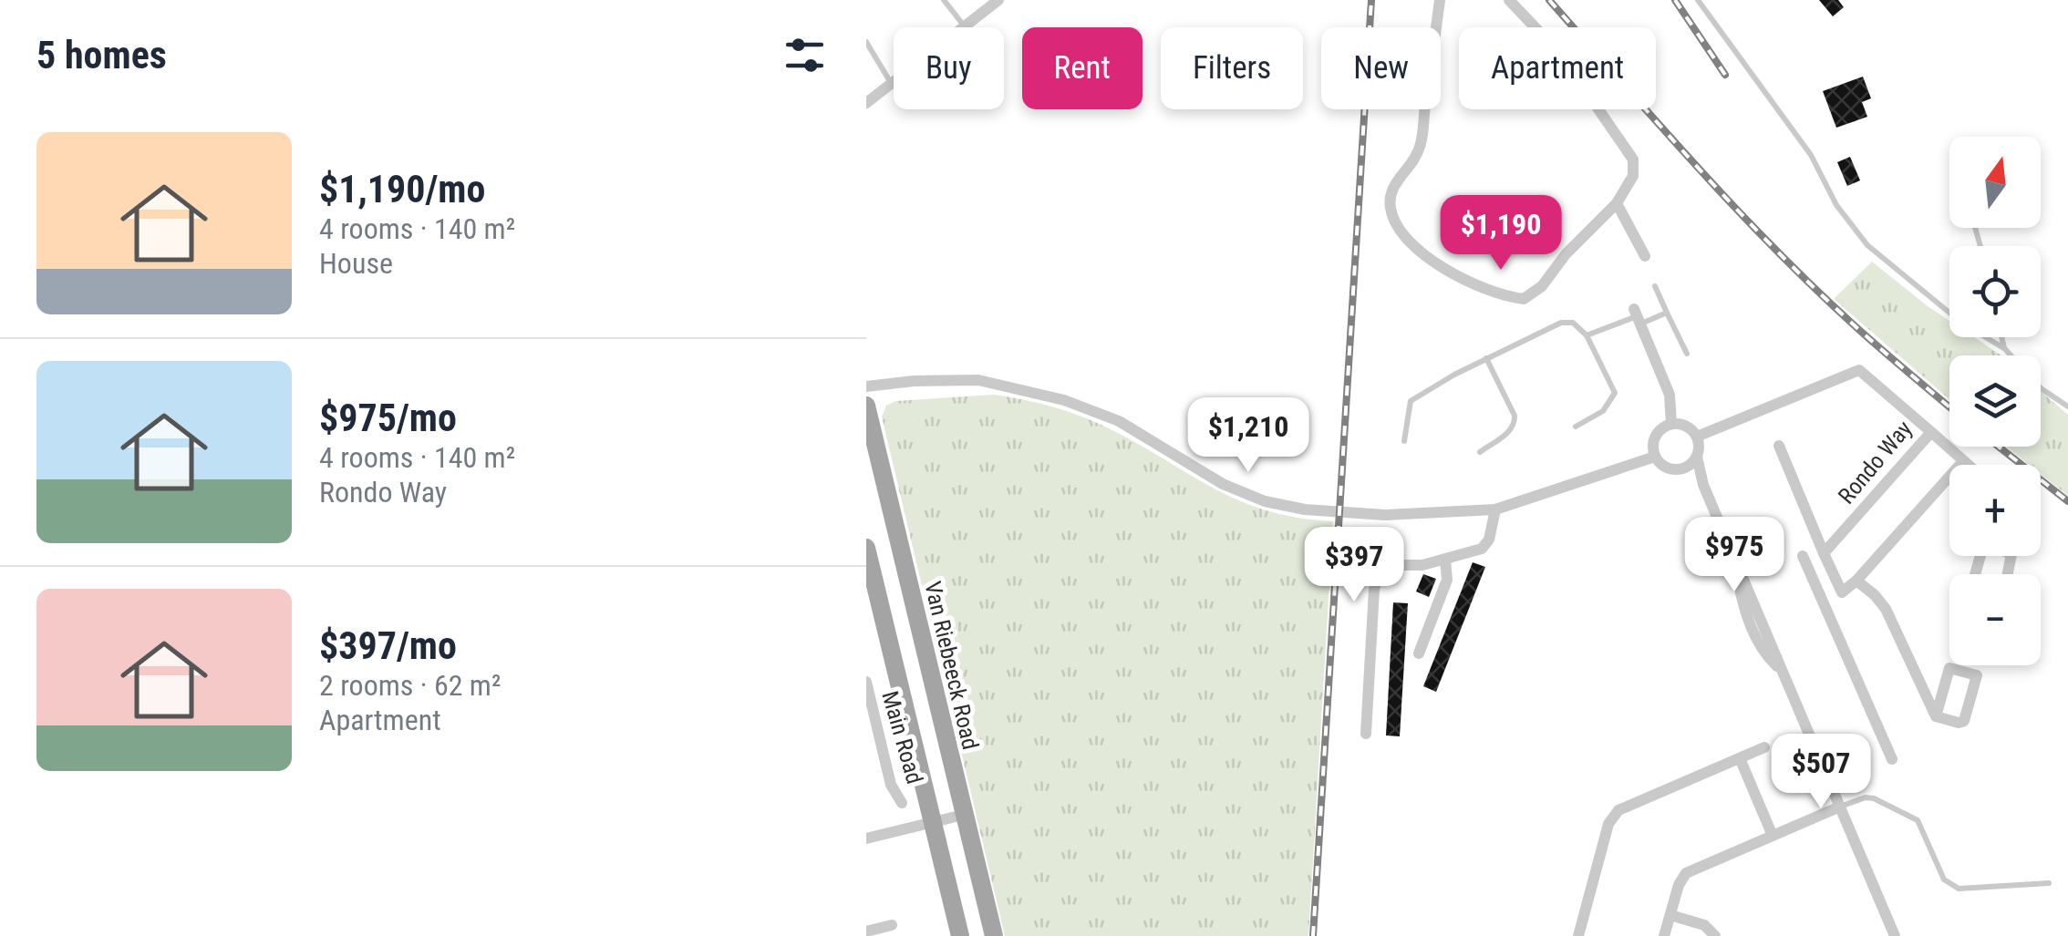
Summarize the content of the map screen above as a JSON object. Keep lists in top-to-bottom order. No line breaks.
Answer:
{"streets":{"main road":["Van Riebeeck Road"],"street":["Rondo Way","Main Road"]},"north":"top","page":{"heading":"5 homes","chip":["Buy","Rent","Filters","New","Apartment"],"list":[{"name":"$1,190/mo","note":"4 rooms · 140 m² · House"},{"name":"$975/mo","note":"4 rooms · 140 m² · Rondo Way"},{"name":"$397/mo","note":"2 rooms · 62 m² · Apartment"}],"map_buttons":["+","−"],"price":["$1,190","$1,210","$975","$397","$507"]}}
